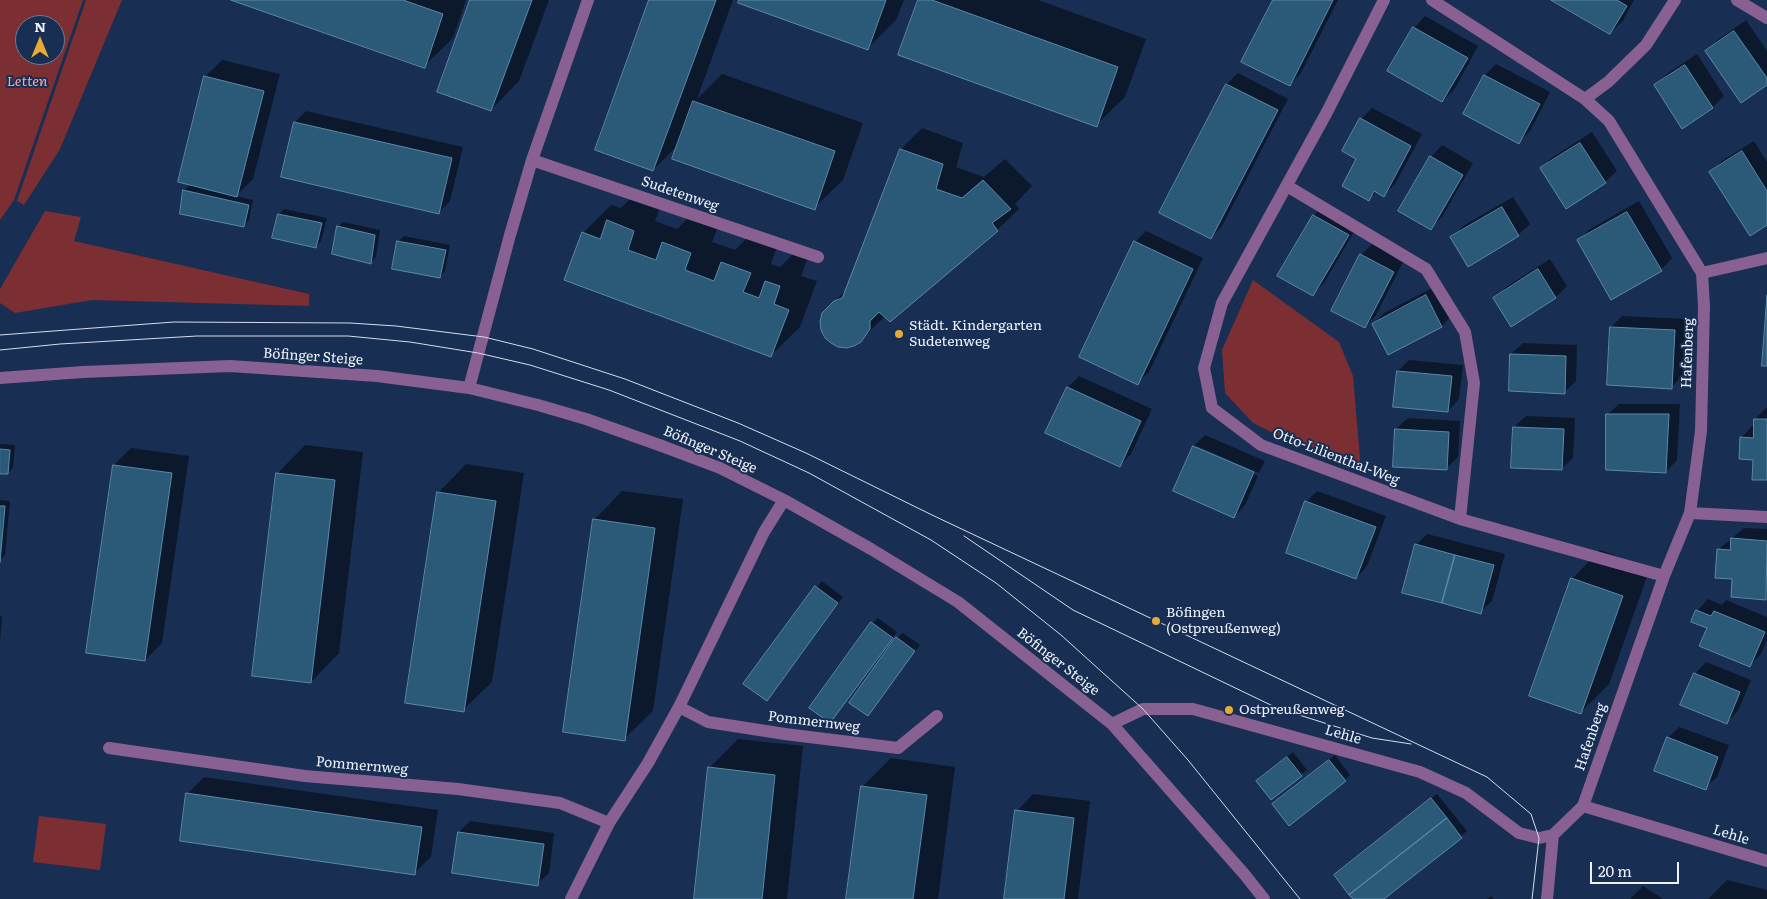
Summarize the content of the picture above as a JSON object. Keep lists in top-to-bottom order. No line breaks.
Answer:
{"streets":{"street":["Sudetenweg","Hafenberg","Böfinger Steige","Otto-Lilienthal-Weg","Pommernweg","Lehle"]},"crossings":[["Hafenberg","Otto-Lilienthal-Weg"],["Hafenberg","Lehle"],["Böfinger Steige","Lehle"]],"parks":["Letten"],"places":["Städt. Kindergarten Sudetenweg","Böfingen (Ostpreußenweg)","Ostpreußenweg"],"scale_bar":"20 m","north":"top"}
